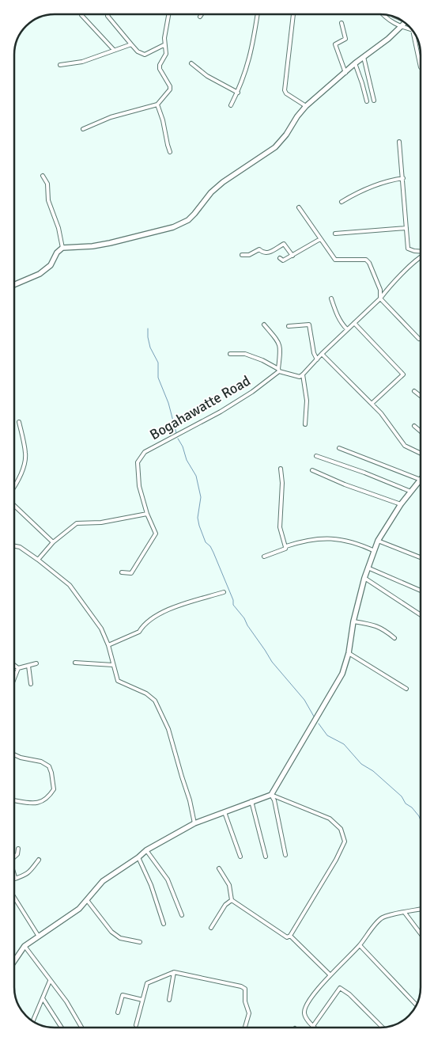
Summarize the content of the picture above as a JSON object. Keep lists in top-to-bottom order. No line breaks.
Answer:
{"streets":{"street":["Bogahawatte Road"]}}
